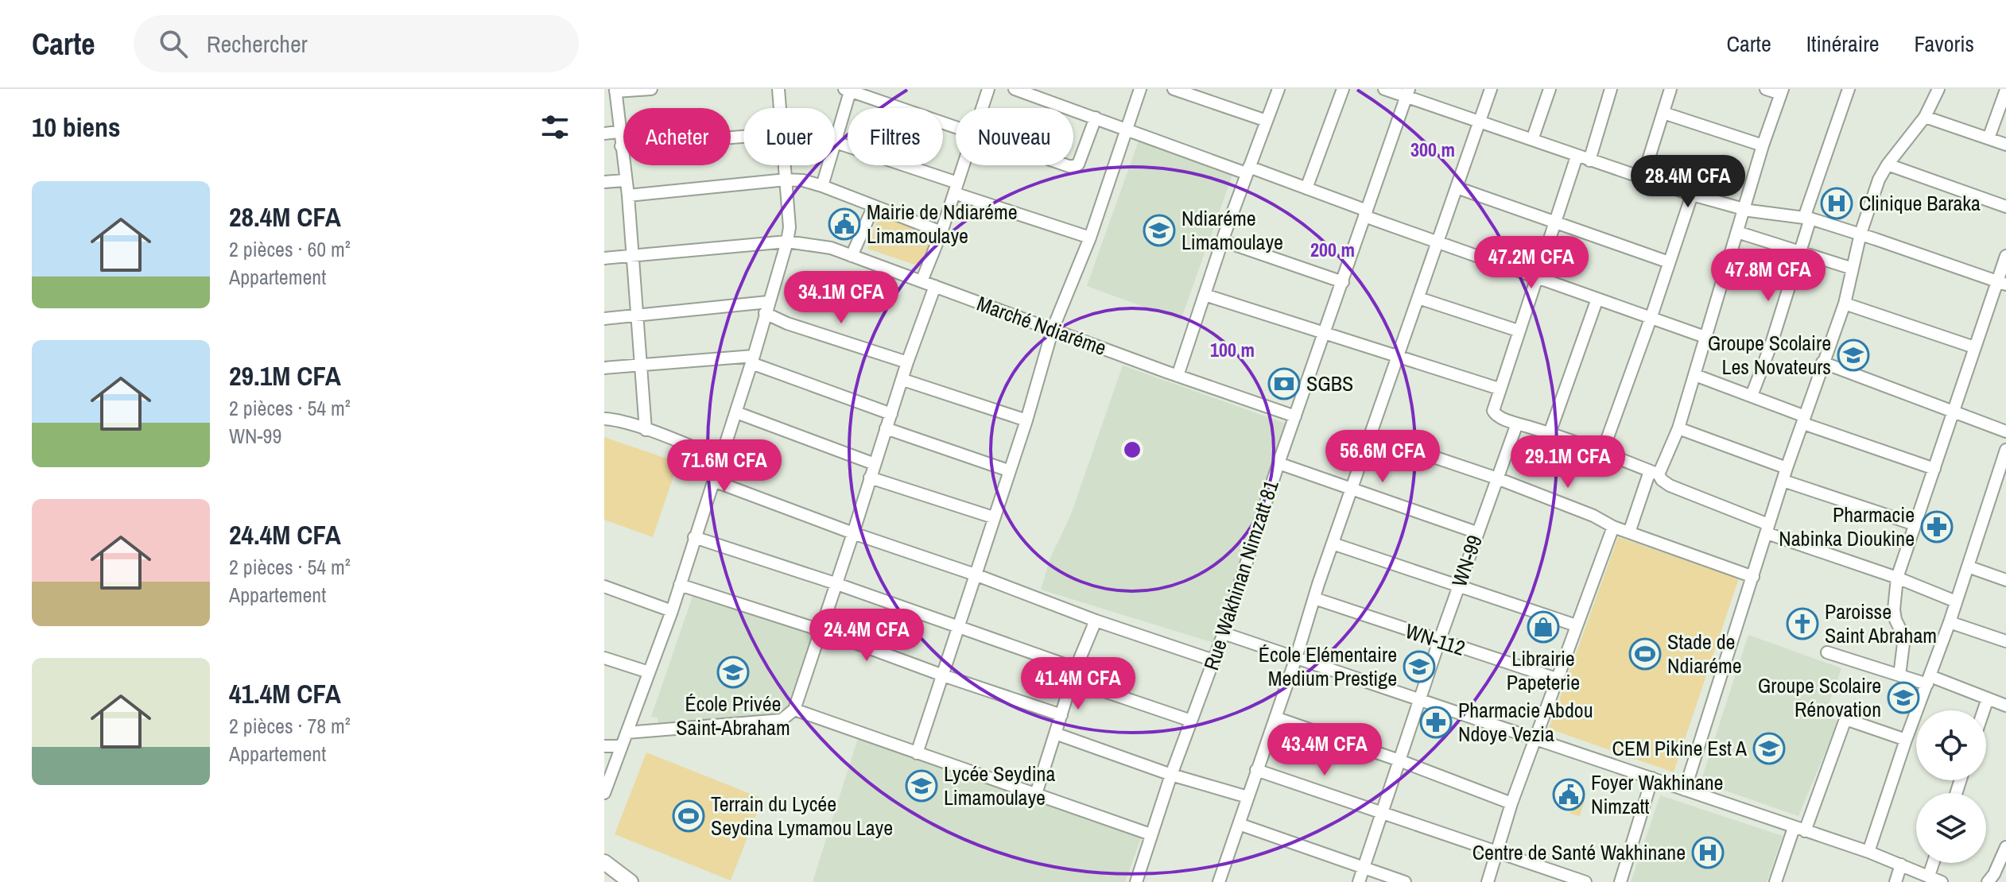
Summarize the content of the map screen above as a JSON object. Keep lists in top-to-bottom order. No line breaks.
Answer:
{"streets":{"street":["Marché Ndiaréme","WN-99","Rue Wakhinan Nimzatt 81","WN-112"]},"crossings":[["Marché Ndiaréme","Rue Wakhinan Nimzatt 81"],["WN-99","WN-112"]],"places":{"hospital":["Clinique Baraka","Centre de Santé Wakhinane"],"public building":["Mairie de Ndiaréme Limamoulaye","Foyer Wakhinane Nimzatt"],"school or university":["Ndiaréme Limamoulaye","Groupe Scolaire Les Novateurs","École Elémentaire Medium Prestige","École Privée Saint-Abraham","Groupe Scolaire Rénovation","CEM Pikine Est A","Lycée Seydina Limamoulaye"],"bank":["SGBS"],"pharmacy":["Pharmacie Nabinka Dioukine","Pharmacie Abdou Ndoye Vezia"],"church":["Paroisse Saint Abraham"],"shop":["Librairie Papeterie"],"sports":["Stade de Ndiaréme","Terrain du Lycée Seydina Lymamou Laye"]},"page":{"header":"Carte","search":"Rechercher","nav":["Carte","Itinéraire","Favoris"],"heading":"10 biens","chip":["Acheter","Louer","Filtres","Nouveau"],"price":["28.4M CFA","47.2M CFA","47.8M CFA","34.1M CFA","56.6M CFA","29.1M CFA","71.6M CFA","24.4M CFA","41.4M CFA","43.4M CFA"],"list":[{"name":"28.4M CFA","note":"2 pièces · 60 m² · Appartement"},{"name":"29.1M CFA","note":"2 pièces · 54 m² · WN-99"},{"name":"24.4M CFA","note":"2 pièces · 54 m² · Appartement"},{"name":"41.4M CFA","note":"2 pièces · 78 m² · Appartement"}]},"rings":["300 m","200 m","100 m"]}
